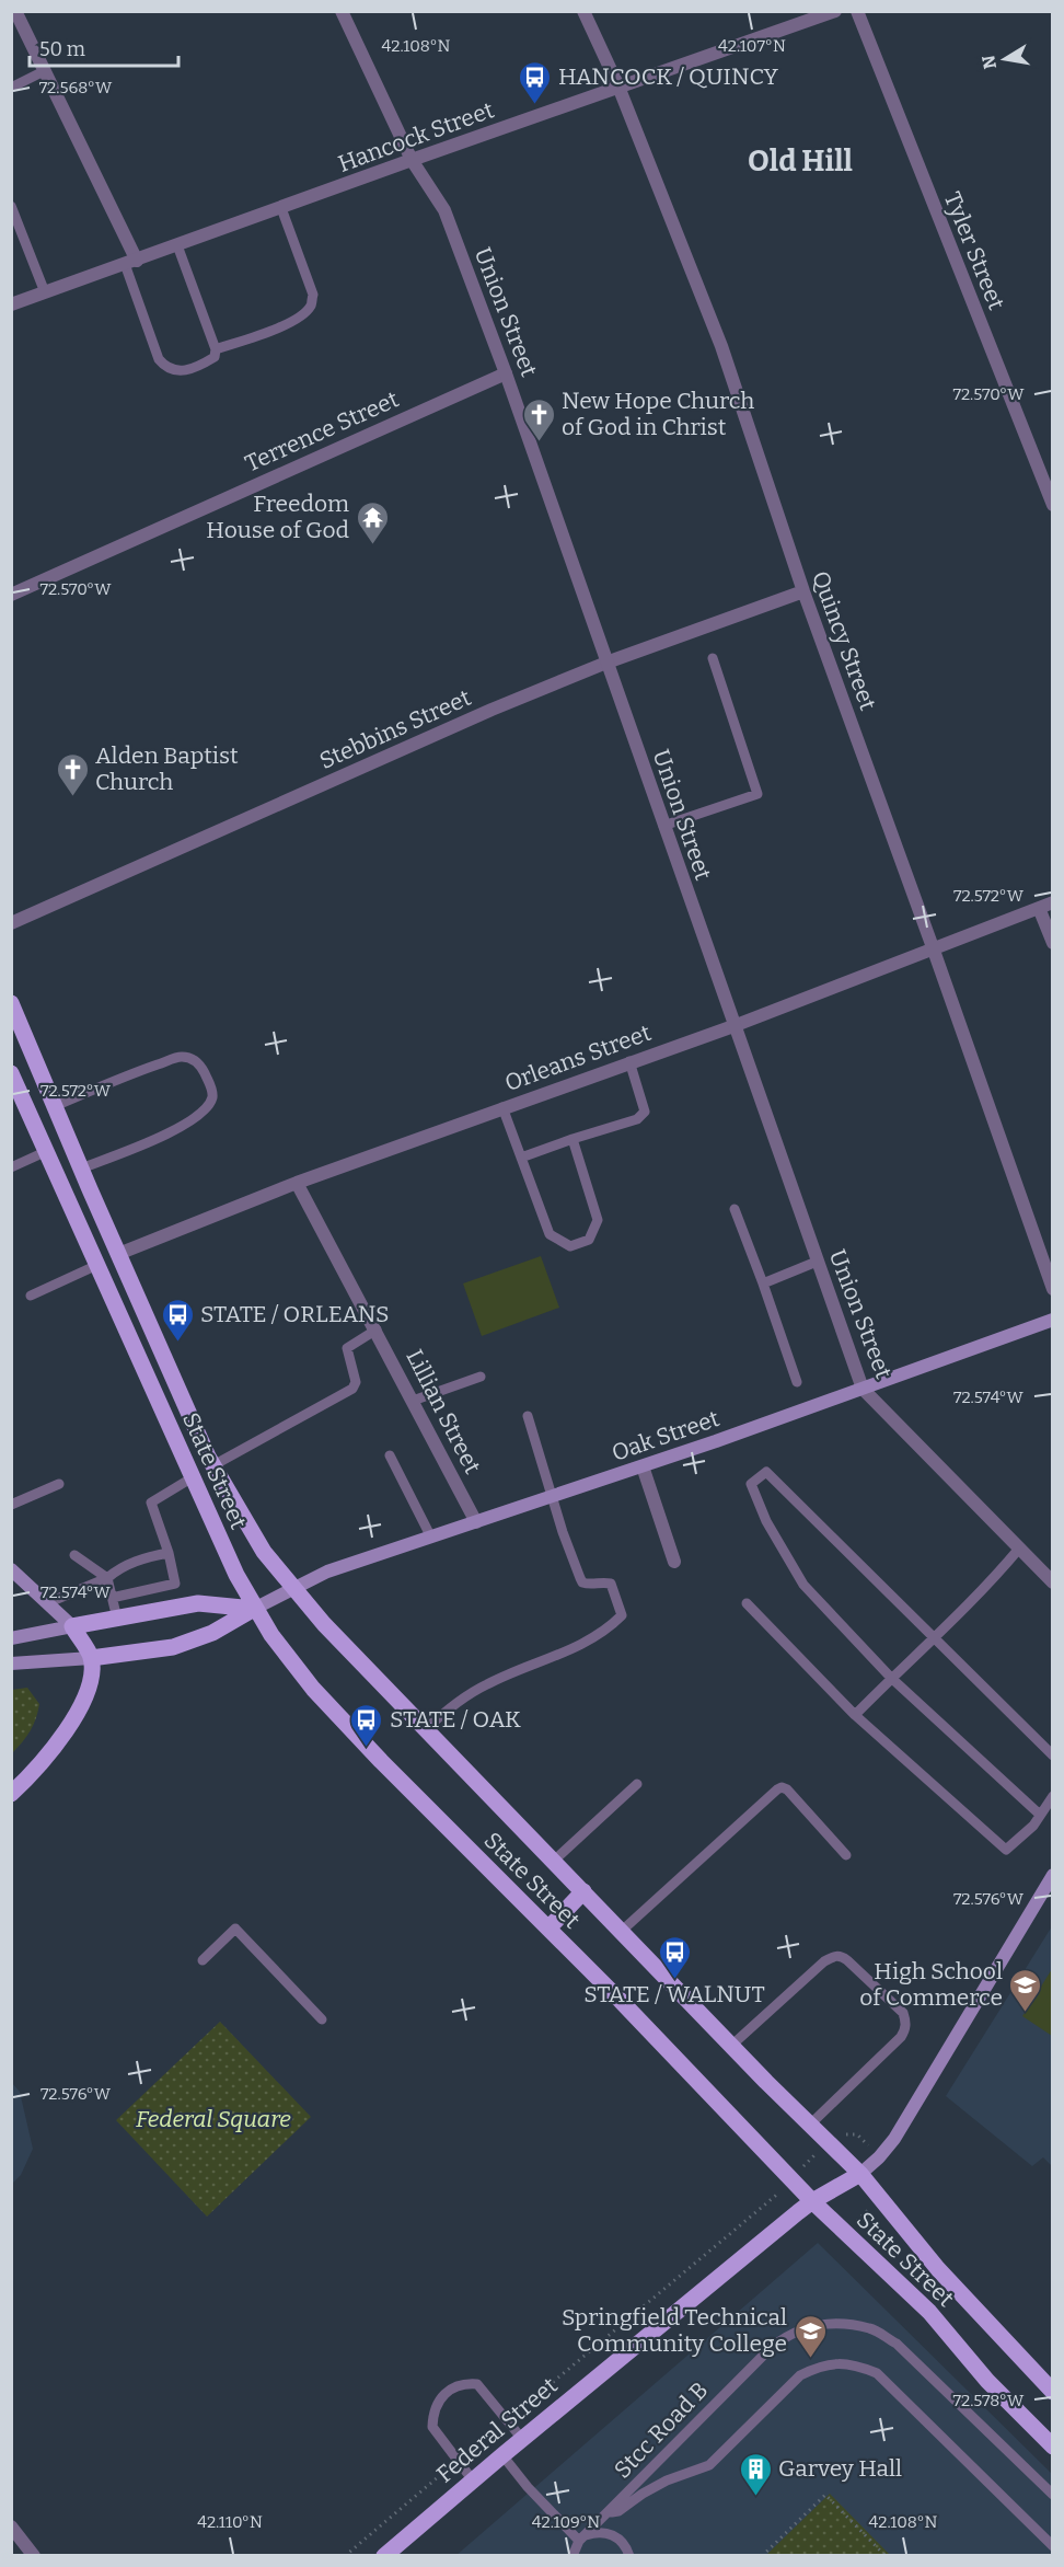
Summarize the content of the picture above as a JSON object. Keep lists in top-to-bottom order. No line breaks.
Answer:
{"streets":{"main road":["Oak Street","State Street","Federal Street"],"street":["Hancock Street","Tyler Street","Union Street","Terrence Street","Quincy Street","Stebbins Street","Orleans Street","Lillian Street"],"lane":["Stcc Road B"]},"crossings":[["Hancock Street","Union Street"],["Hancock Street","Quincy Street"],["Union Street","Terrence Street"],["Union Street","Stebbins Street"],["Union Street","Orleans Street"],["Union Street","Oak Street"],["Quincy Street","Stebbins Street"],["Quincy Street","Orleans Street"],["Orleans Street","Lillian Street"],["Orleans Street","State Street"],["Lillian Street","Oak Street"],["Oak Street","State Street"],["State Street","Federal Street"]],"districts":["Old Hill"],"parks":["Federal Square"],"places":{"bus stop":["HANCOCK / QUINCY","STATE / ORLEANS","STATE / OAK","STATE / WALNUT"],"church":["New Hope Church of God in Christ","Alden Baptist Church"],"temple":["Freedom House of God"],"school or university":["High School of Commerce","Springfield Technical Community College"],"building":["Garvey Hall"]},"scale_bar":"50 m","north":"left","coordinates":["42.108°N","42.107°N","72.568°W","72.570°W","72.572°W","72.574°W","72.576°W","72.578°W","42.110°N","42.109°N"]}
